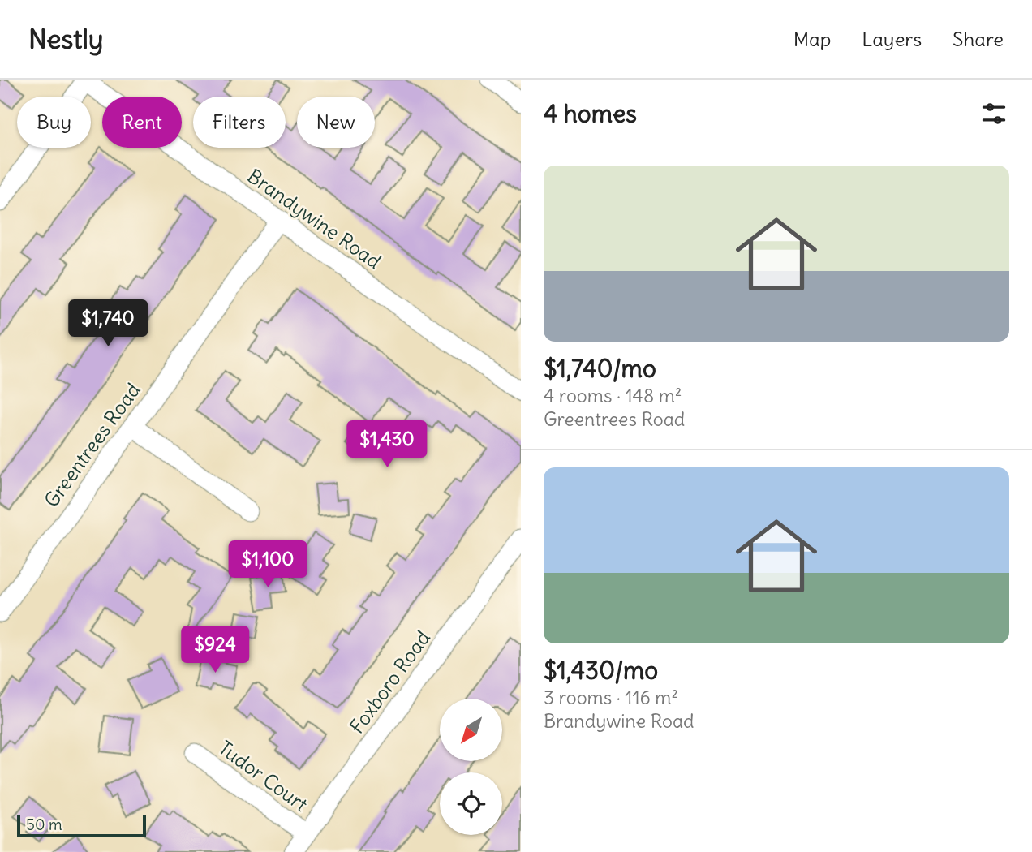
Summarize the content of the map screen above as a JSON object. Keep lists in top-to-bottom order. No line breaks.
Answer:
{"streets":{"street":["Brandywine Road","Greentrees Road","Foxboro Road","Tudor Court"]},"crossings":[["Brandywine Road","Greentrees Road"],["Foxboro Road","Tudor Court"]],"scale_bar":"50 m","north":"bottom left","page":{"header":"Nestly","nav":["Map","Layers","Share"],"heading":"4 homes","chip":["Buy","Rent","Filters","New"],"list":[{"name":"$1,740/mo","note":"4 rooms · 148 m² · Greentrees Road"},{"name":"$1,430/mo","note":"3 rooms · 116 m² · Brandywine Road"}],"price":["$1,740","$1,430","$1,100","$924"],"scale":"50 m"}}
